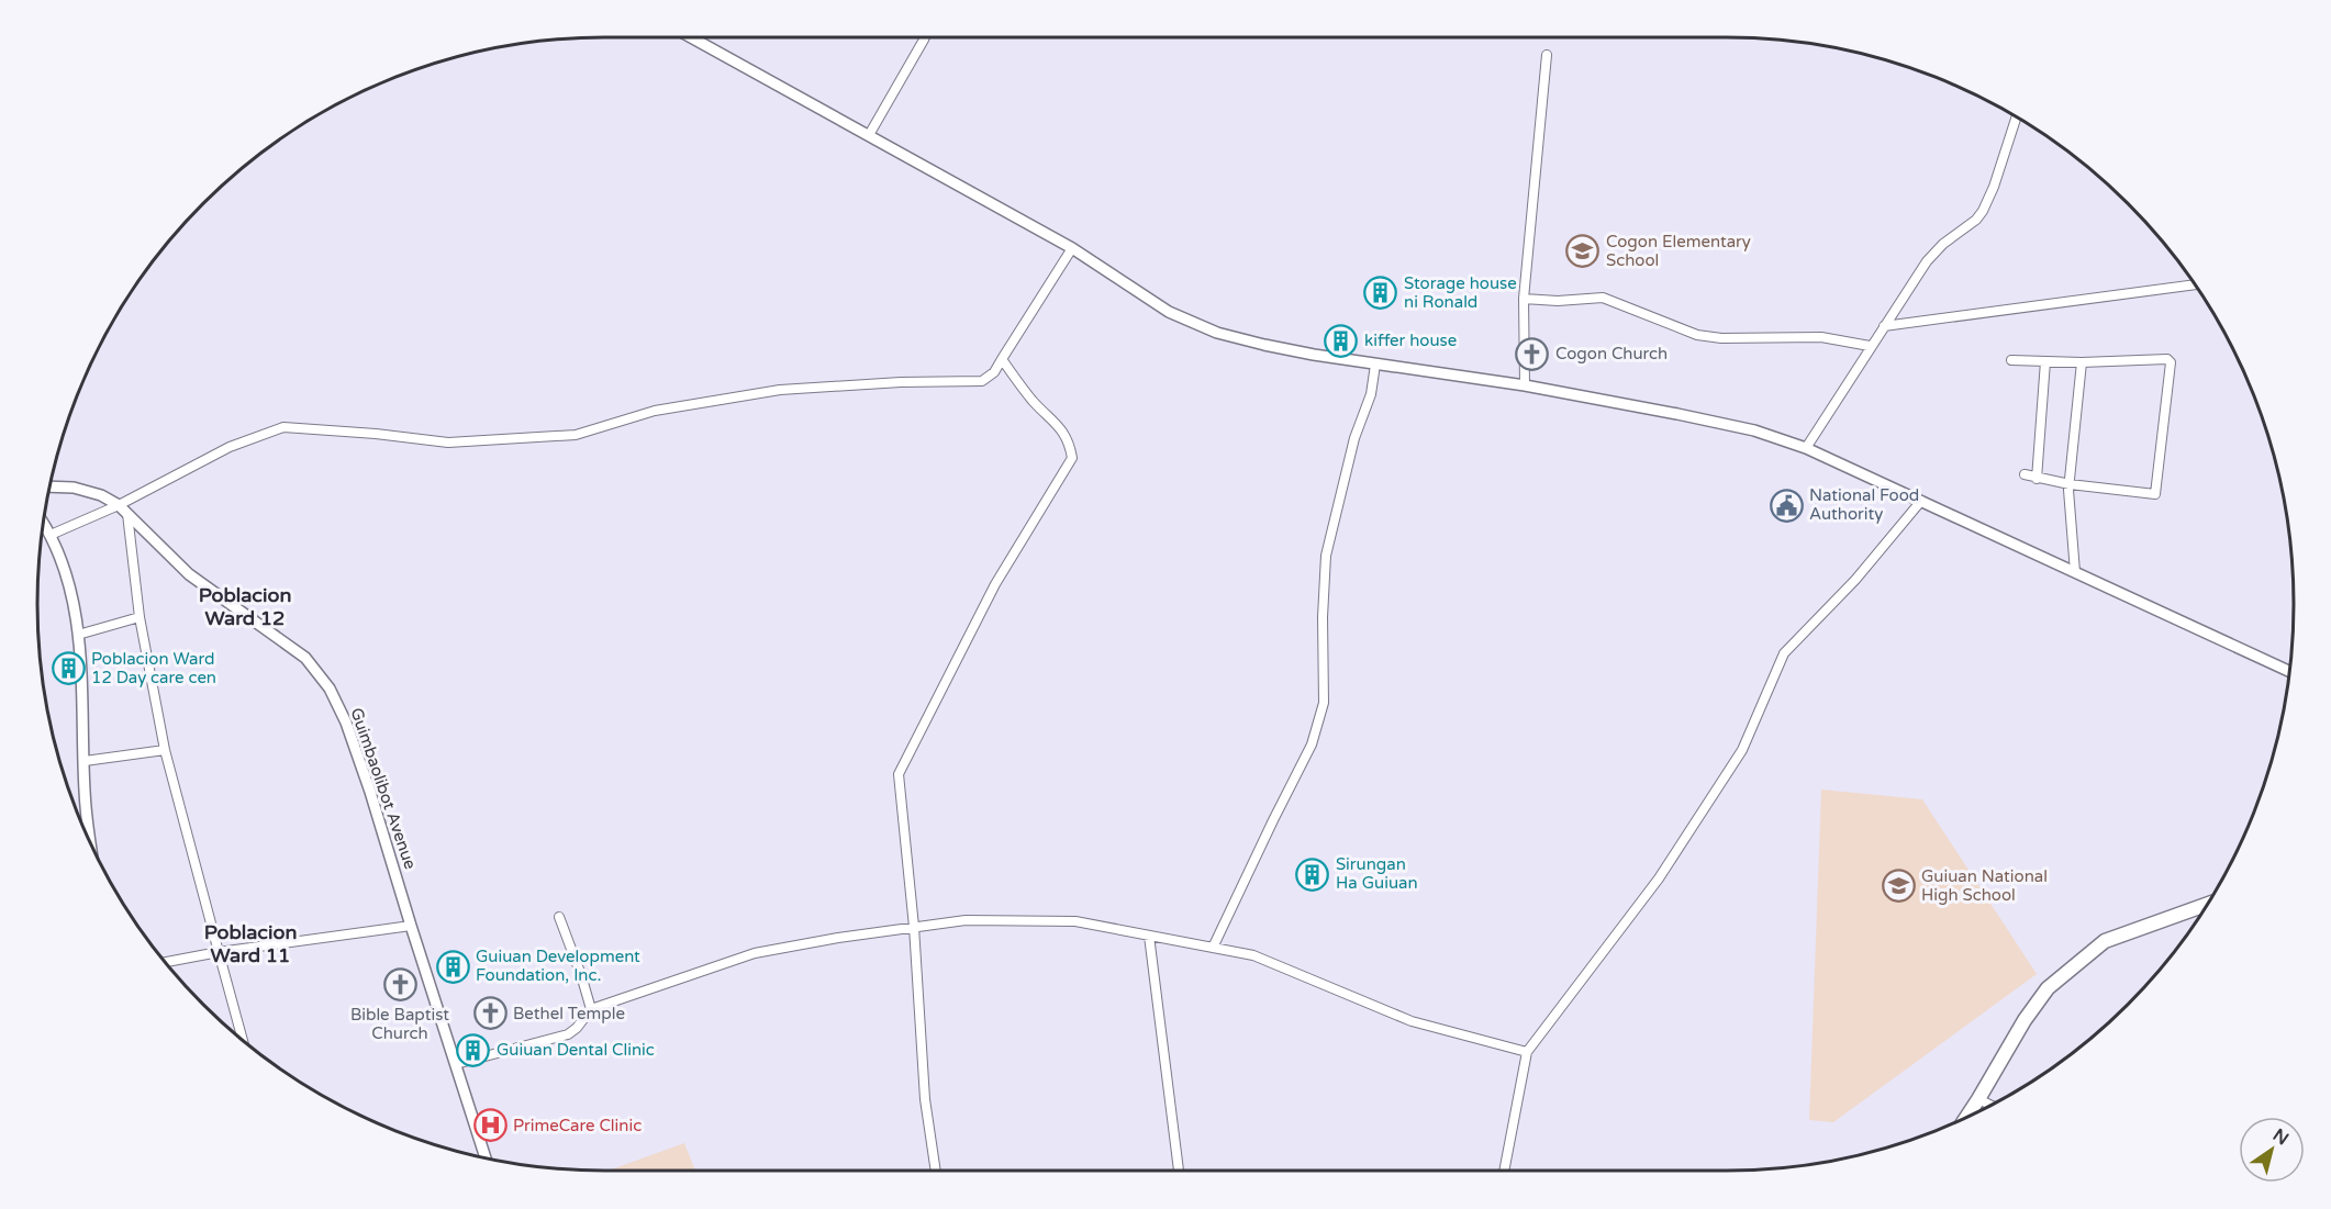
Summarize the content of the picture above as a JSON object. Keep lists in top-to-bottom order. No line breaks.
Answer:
{"streets":{"street":["Guimbaolibot Avenue"]},"districts":["Poblacion Ward 12","Poblacion Ward 11"],"places":{"school or university":["Cogon Elementary School","Guiuan National High School"],"building":["Storage house ni Ronald","kiffer house","Poblacion Ward 12 Day care cen","Sirungan Ha Guiuan","Guiuan Development Foundation, Inc.","Guiuan Dental Clinic"],"church":["Cogon Church","Bible Baptist Church","Bethel Temple"],"public building":["National Food Authority"],"hospital":["PrimeCare Clinic"]},"north":"top right"}
